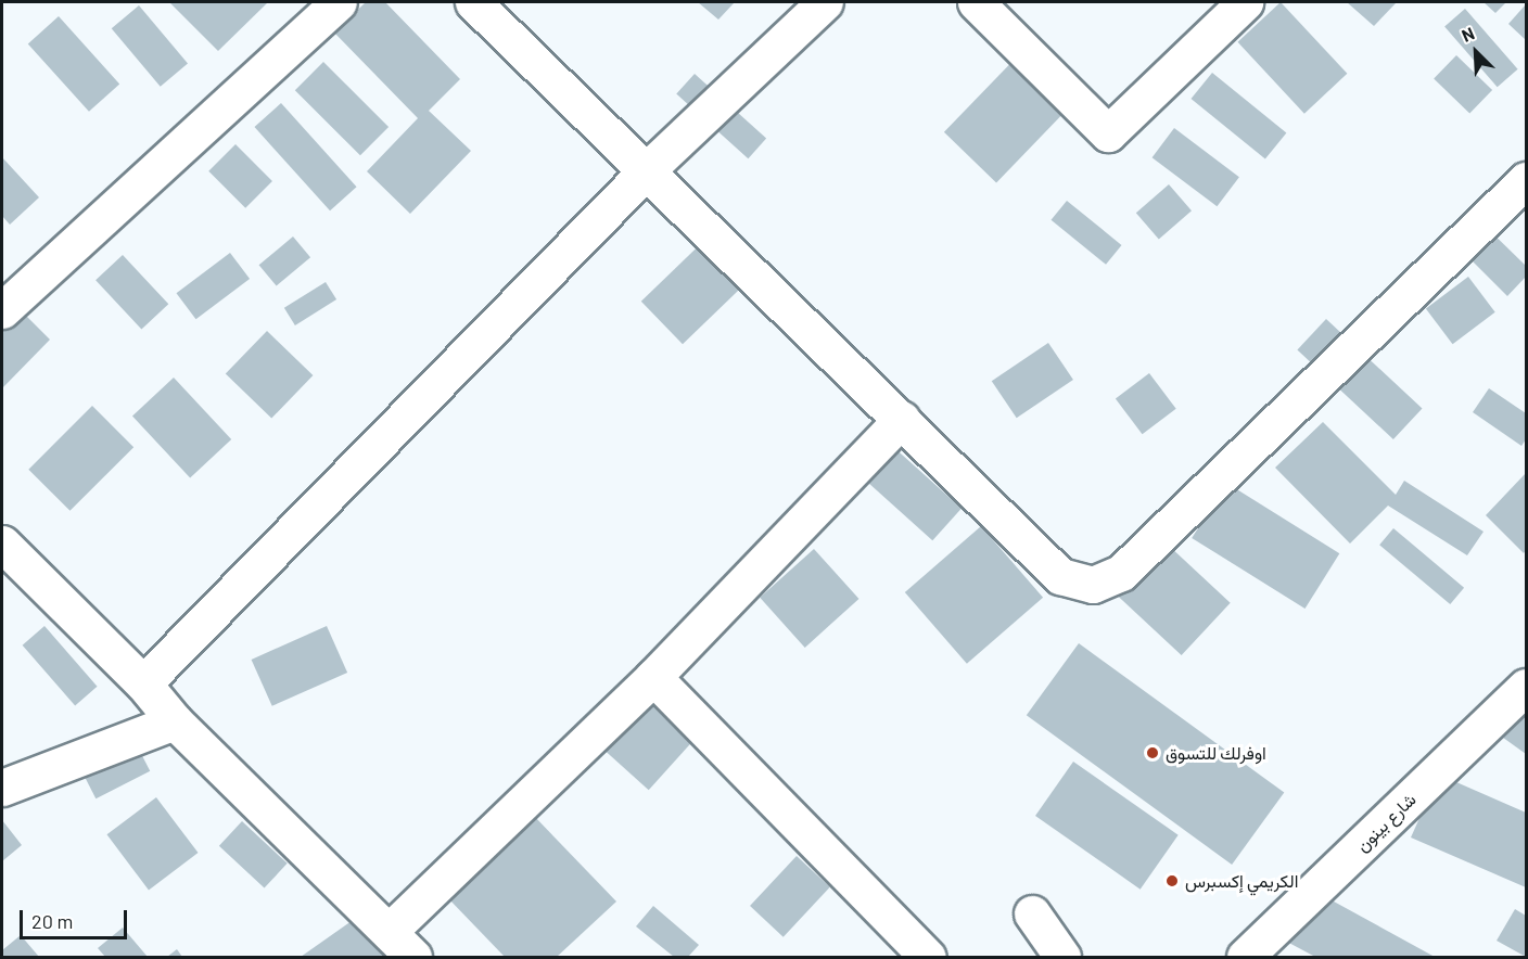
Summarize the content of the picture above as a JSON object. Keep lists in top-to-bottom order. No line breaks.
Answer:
{"streets":{"street":["شارع بينون"]},"places":["اوفرلك للتسوق","الكريمي إكسبرس"],"scale_bar":"20 m","north":"top left"}
